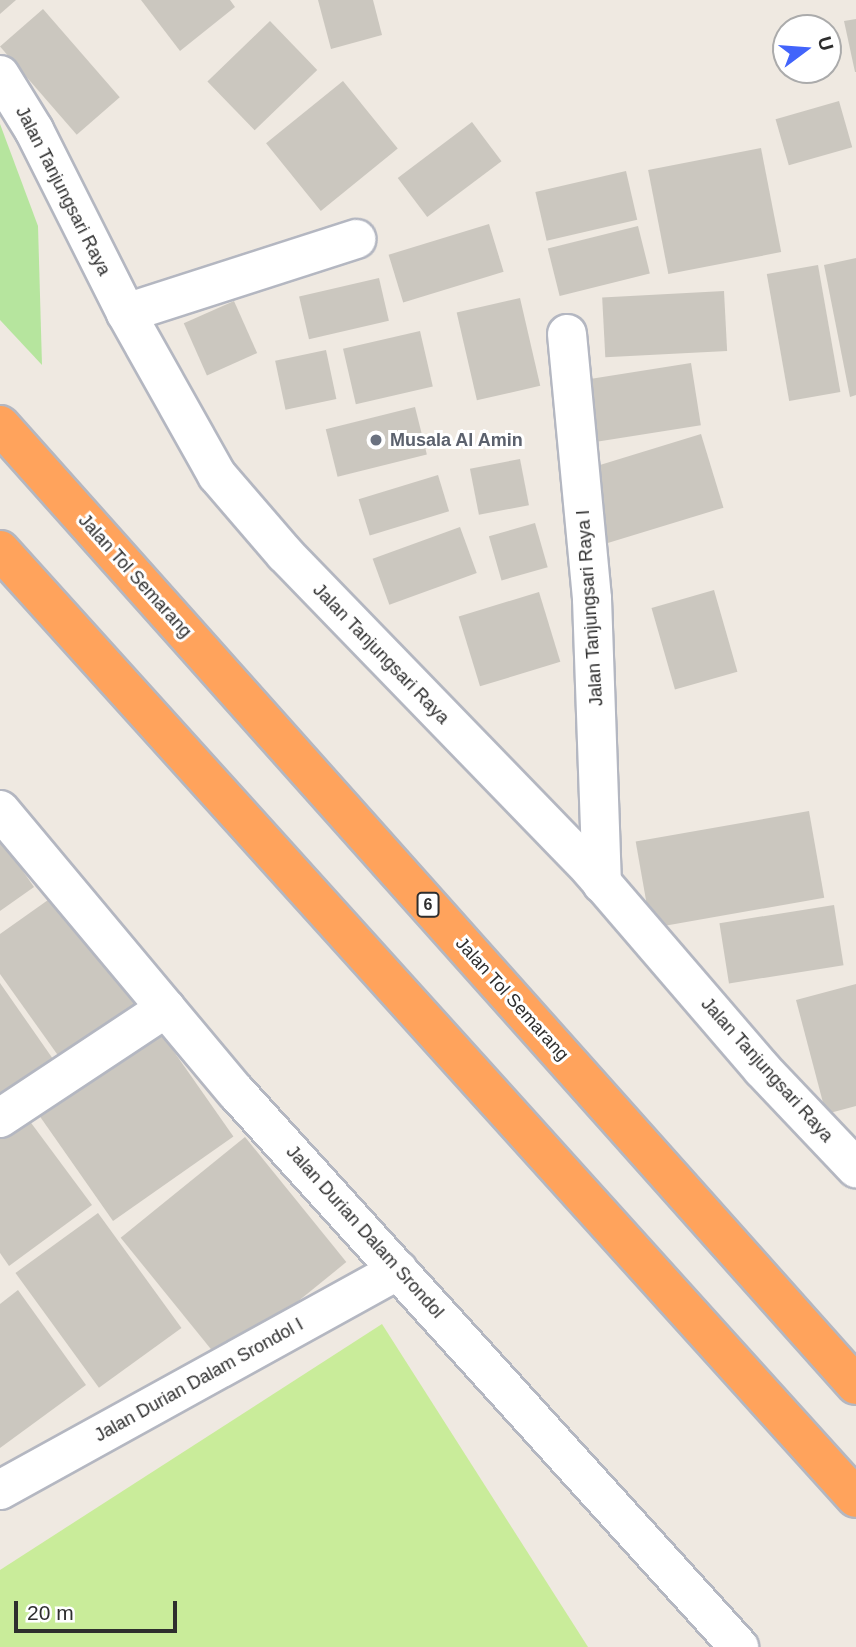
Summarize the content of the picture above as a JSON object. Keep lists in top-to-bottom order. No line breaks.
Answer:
{"streets":{"highway":["Jalan Tol Semarang","6"],"street":["Jalan Tanjungsari Raya","Jalan Tanjungsari Raya I","Jalan Durian Dalam Srondol","Jalan Durian Dalam Srondol I"]},"crossings":[["Jalan Tanjungsari Raya","Jalan Tanjungsari Raya I"],["Jalan Durian Dalam Srondol","Jalan Durian Dalam Srondol I"]],"places":["Musala Al Amin"],"scale_bar":"20 m","north":"right"}
